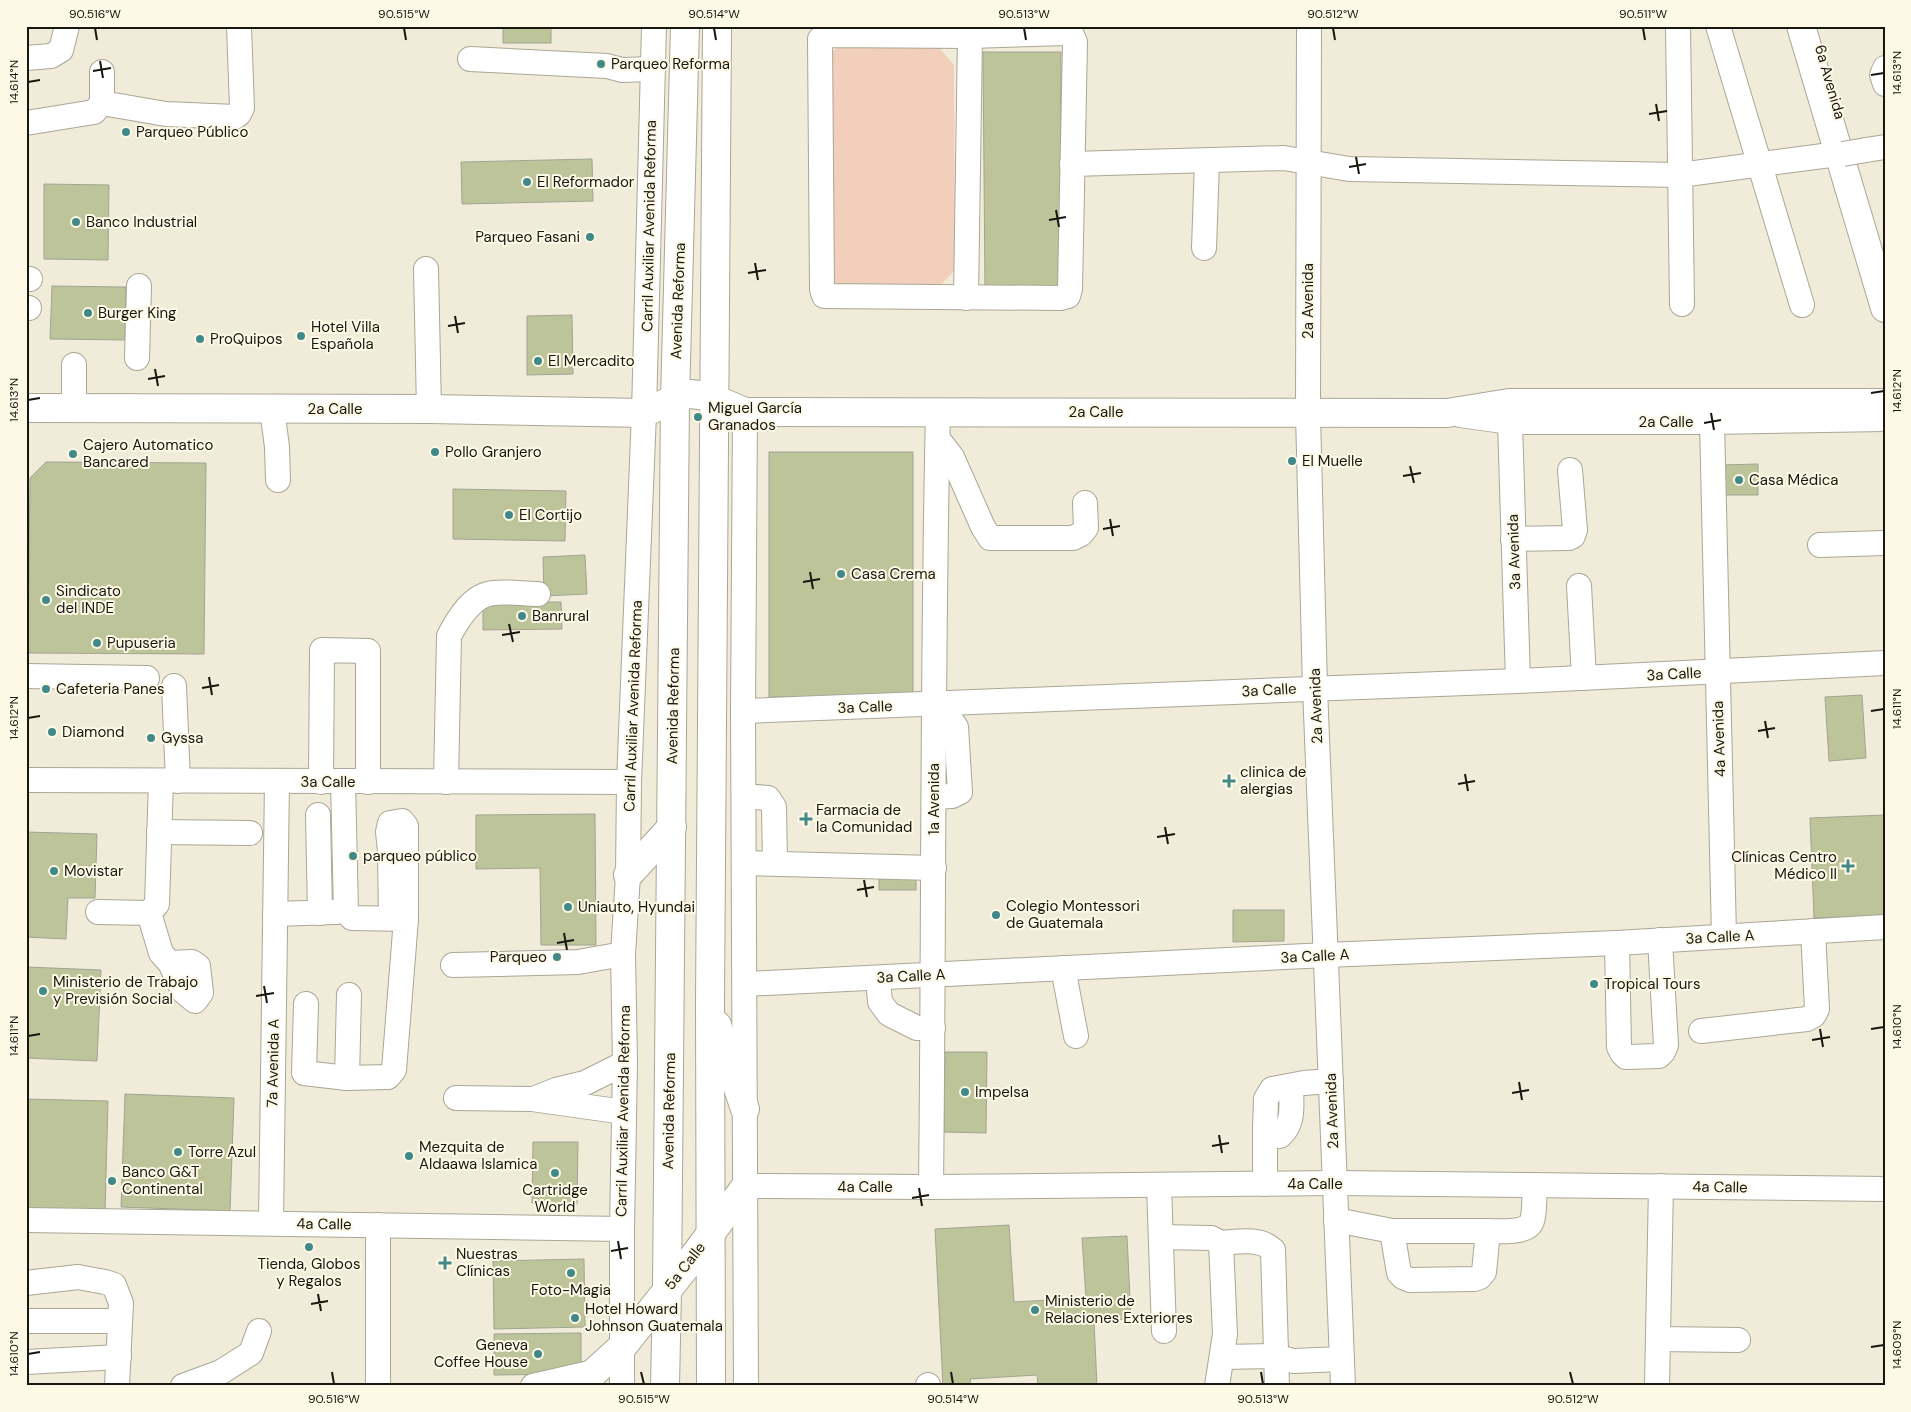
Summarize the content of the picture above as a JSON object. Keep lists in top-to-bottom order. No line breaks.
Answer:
{"streets":{"main road":["6a Avenida","Avenida Reforma","2a Calle","5a Calle"],"street":["Carril Auxiliar Avenida Reforma","2a Avenida","3a Avenida","3a Calle","4a Avenida","1a Avenida","3a Calle A","7a Avenida A","4a Calle"]},"crossings":[["Carril Auxiliar Avenida Reforma","2a Calle"],["Carril Auxiliar Avenida Reforma","3a Calle"],["Carril Auxiliar Avenida Reforma","4a Calle"],["Carril Auxiliar Avenida Reforma","5a Calle"],["Avenida Reforma","2a Calle"],["Avenida Reforma","5a Calle"],["2a Avenida","2a Calle"],["2a Avenida","3a Calle"],["2a Avenida","3a Calle A"],["2a Avenida","4a Calle"],["2a Calle","3a Avenida"],["2a Calle","4a Avenida"],["3a Avenida","3a Calle"],["3a Calle","4a Avenida"],["3a Calle","1a Avenida"],["3a Calle","7a Avenida A"],["4a Avenida","3a Calle A"],["1a Avenida","3a Calle A"],["1a Avenida","4a Calle"],["7a Avenida A","4a Calle"],["4a Calle","5a Calle"]],"places":{"other":["Parqueo Reforma","Parqueo Público","El Reformador","Banco Industrial","Parqueo Fasani","Burger King","Hotel Villa Española","ProQuipos","El Mercadito","Miguel García Granados","Pollo Granjero","Cajero Automatico Bancared","El Muelle","Casa Médica","El Cortijo","Casa Crema","Sindicato del INDE","Banrural","Pupuseria","Cafeteria Panes","Diamond","Gyssa","parqueo público","Movistar","Uniauto, Hyundai","Colegio Montessori de Guatemala","Parqueo","Tropical Tours","Ministerio de Trabajo y Previsión Social","Impelsa","Torre Azul","Mezquita de Aldaawa Islamica","Cartridge World","Banco G&T Continental","Tienda, Globos y Regalos","Foto-Magia","Ministerio de Relaciones Exteriores","Hotel Howard Johnson Guatemala","Geneva Coffee House"],"health":["clinica de alergias","Farmacia de la Comunidad","Clínicas Centro Médico II","Nuestras Clínicas"]},"coordinates":["90.516°W","90.515°W","90.514°W","90.513°W","90.512°W","90.511°W","14.613°N","14.614°N","14.612°N","14.611°N","14.610°N","14.609°N"]}
